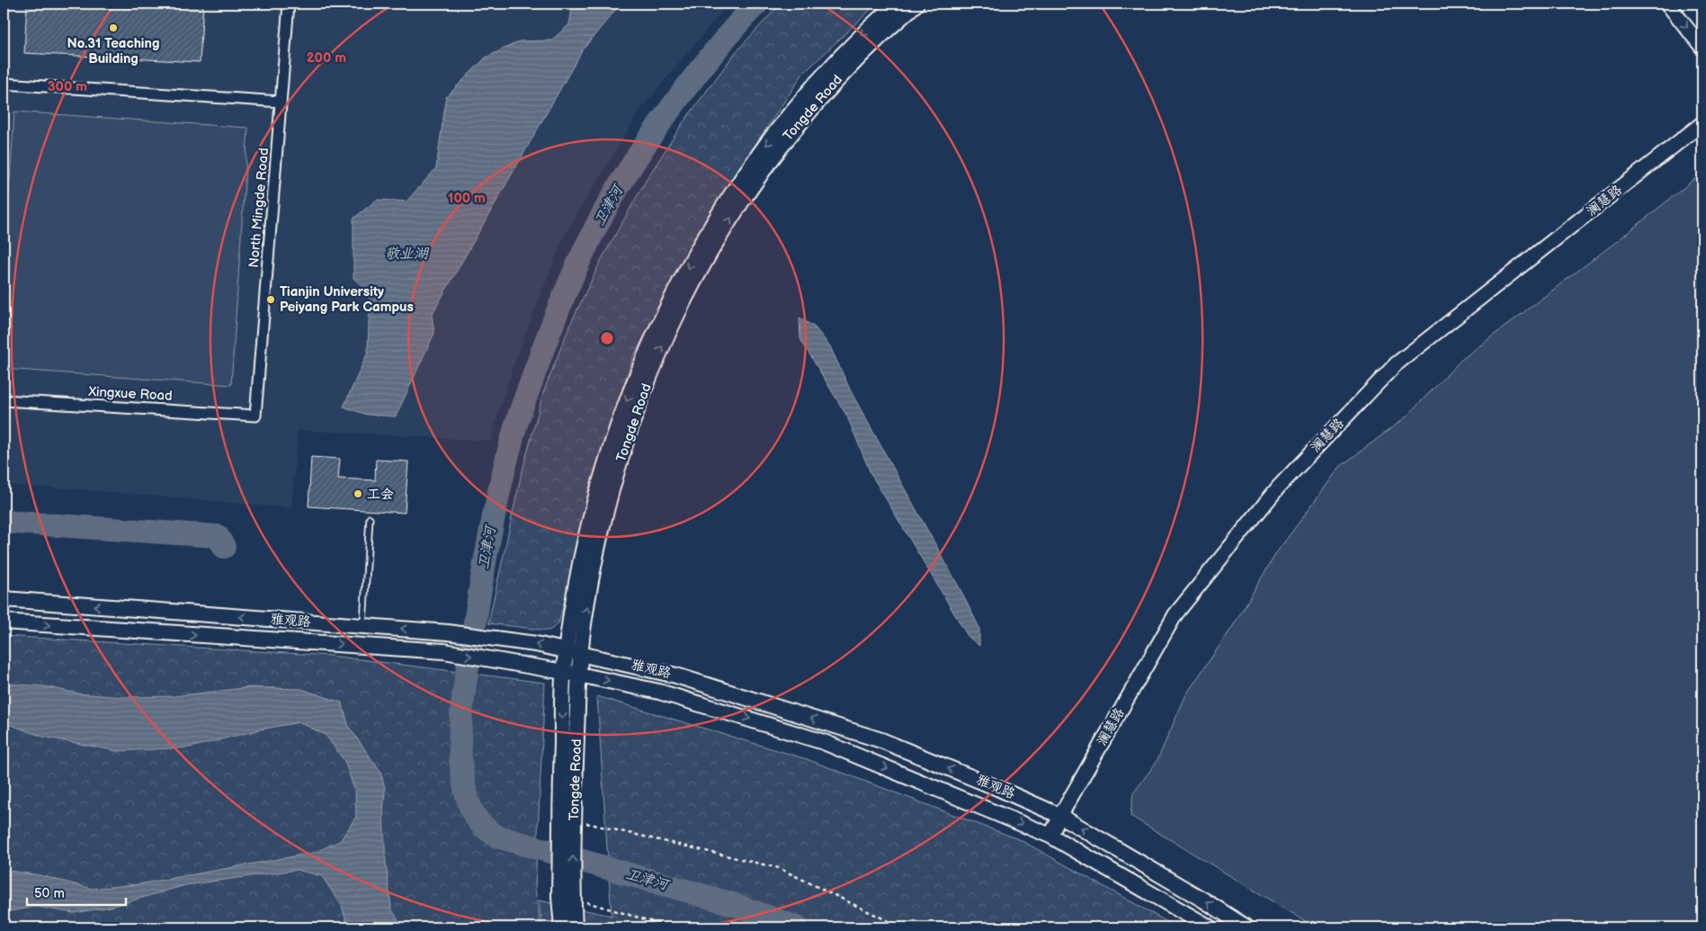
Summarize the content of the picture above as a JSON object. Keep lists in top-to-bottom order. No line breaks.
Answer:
{"streets":{"main road":["Tongde Road","雅观路"],"street":["澜慧路","North Mingde Road","Xingxue Road"]},"crossings":[["Tongde Road","雅观路"],["澜慧路","雅观路"],["North Mingde Road","Xingxue Road"]],"water":["卫津河","敬业湖"],"places":["No.31 Teaching Building","Tianjin University Peiyang Park Campus","工会"],"scale_bar":"50 m","rings":["200 m","300 m","100 m"]}
